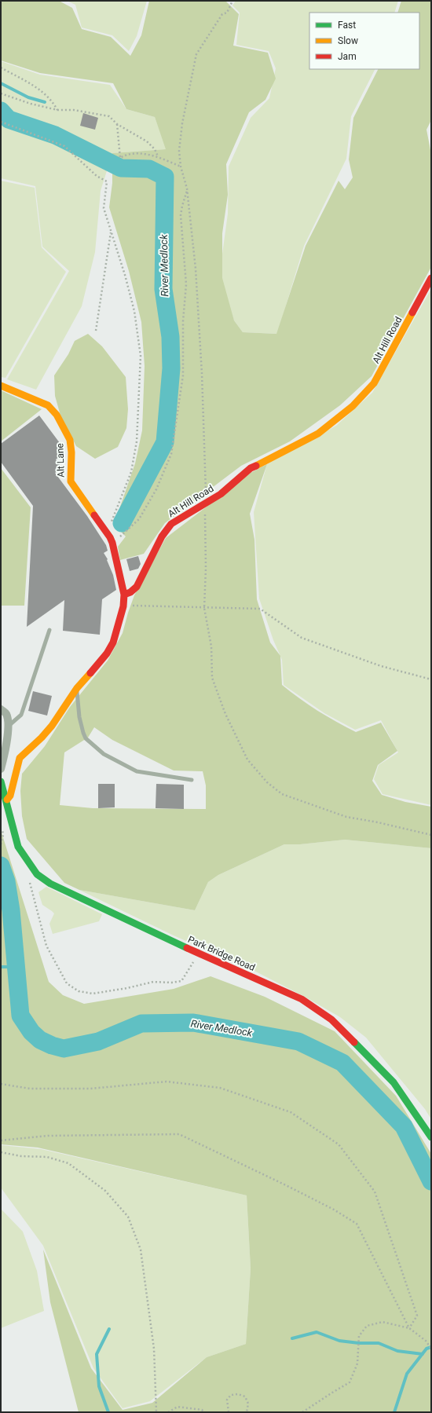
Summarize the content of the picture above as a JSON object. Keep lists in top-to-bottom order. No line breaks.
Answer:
{"streets":{"street":["Alt Hill Road","Alt Lane","Park Bridge Road"]},"crossings":[["Alt Hill Road","Alt Lane"]],"water":["River Medlock"],"legend":["Fast","Slow","Jam"]}
